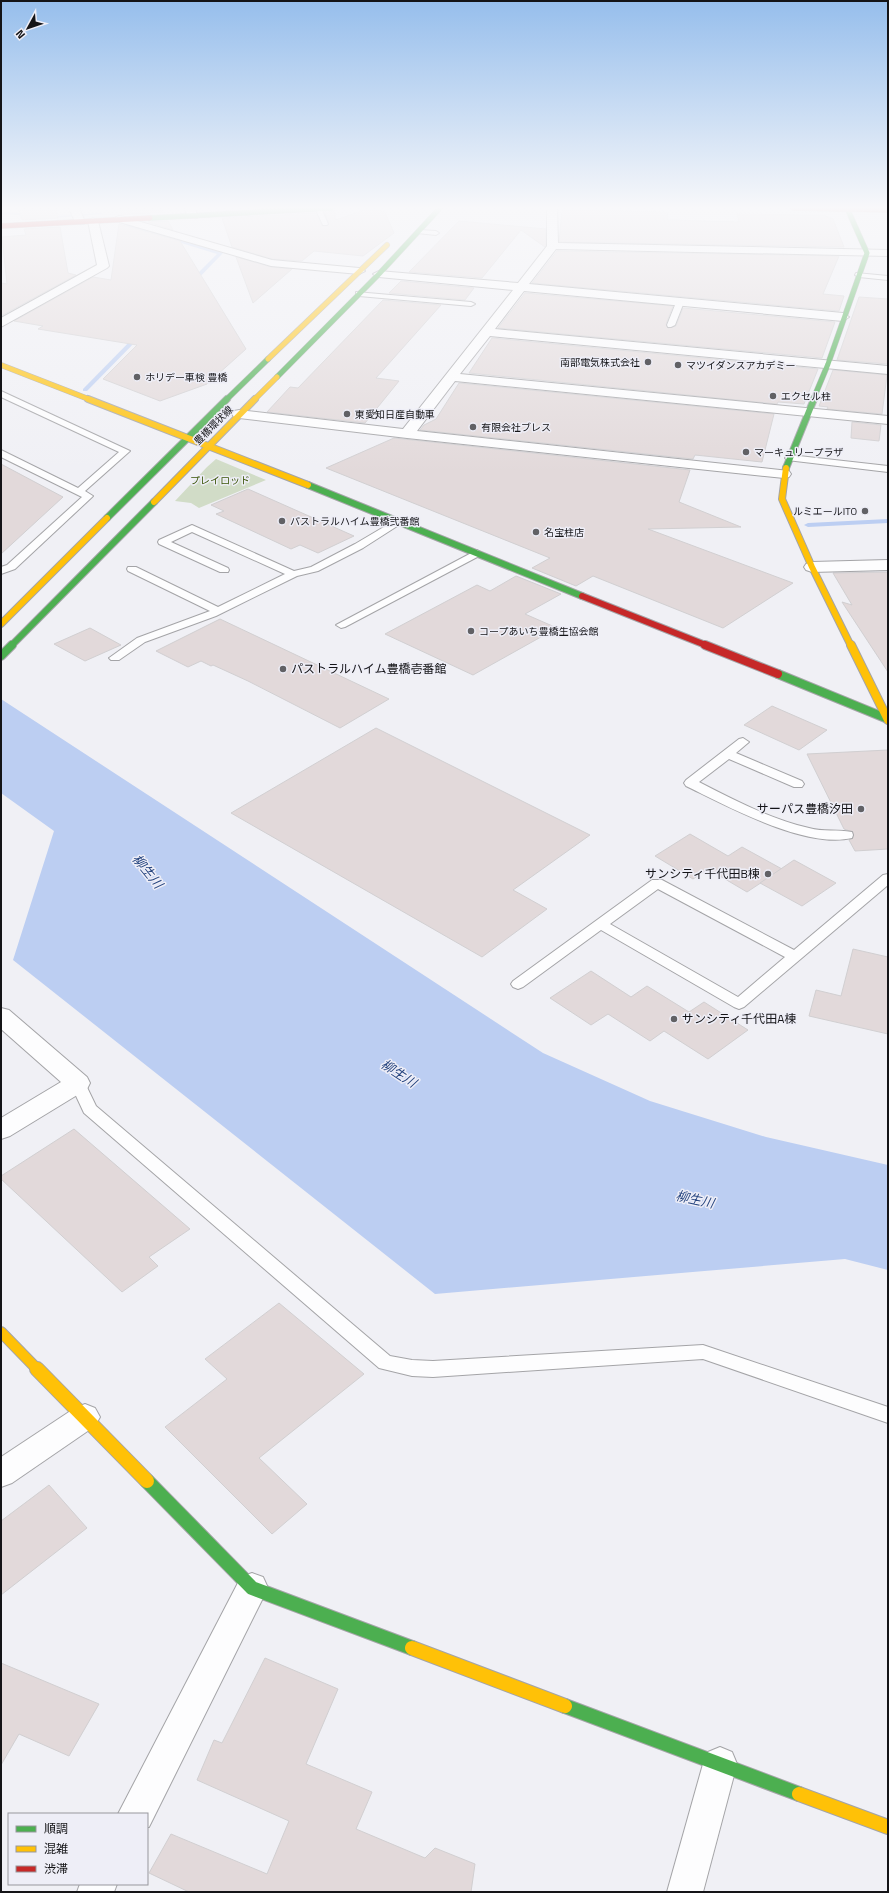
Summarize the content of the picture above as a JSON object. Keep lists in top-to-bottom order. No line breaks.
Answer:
{"streets":{"street":["豊橋環状線"]},"water":["柳生川"],"parks":["プレイロッド"],"places":["南部電気株式会社","マツイダンスアカデミー","ホリデー車検 豊橋","エクセル柱","東愛知日産自動車","有限会社ブレス","マーキュリープラザ","ルミエールITO","パストラルハイム豊橋弐番館","名宝柱店","コープあいち豊橋生協会館","パストラルハイム豊橋壱番館","サーパス豊橋汐田","サンシティ千代田B棟","サンシティ千代田A棟"],"legend":["順調","混雑","渋滞"],"north":"bottom left"}
